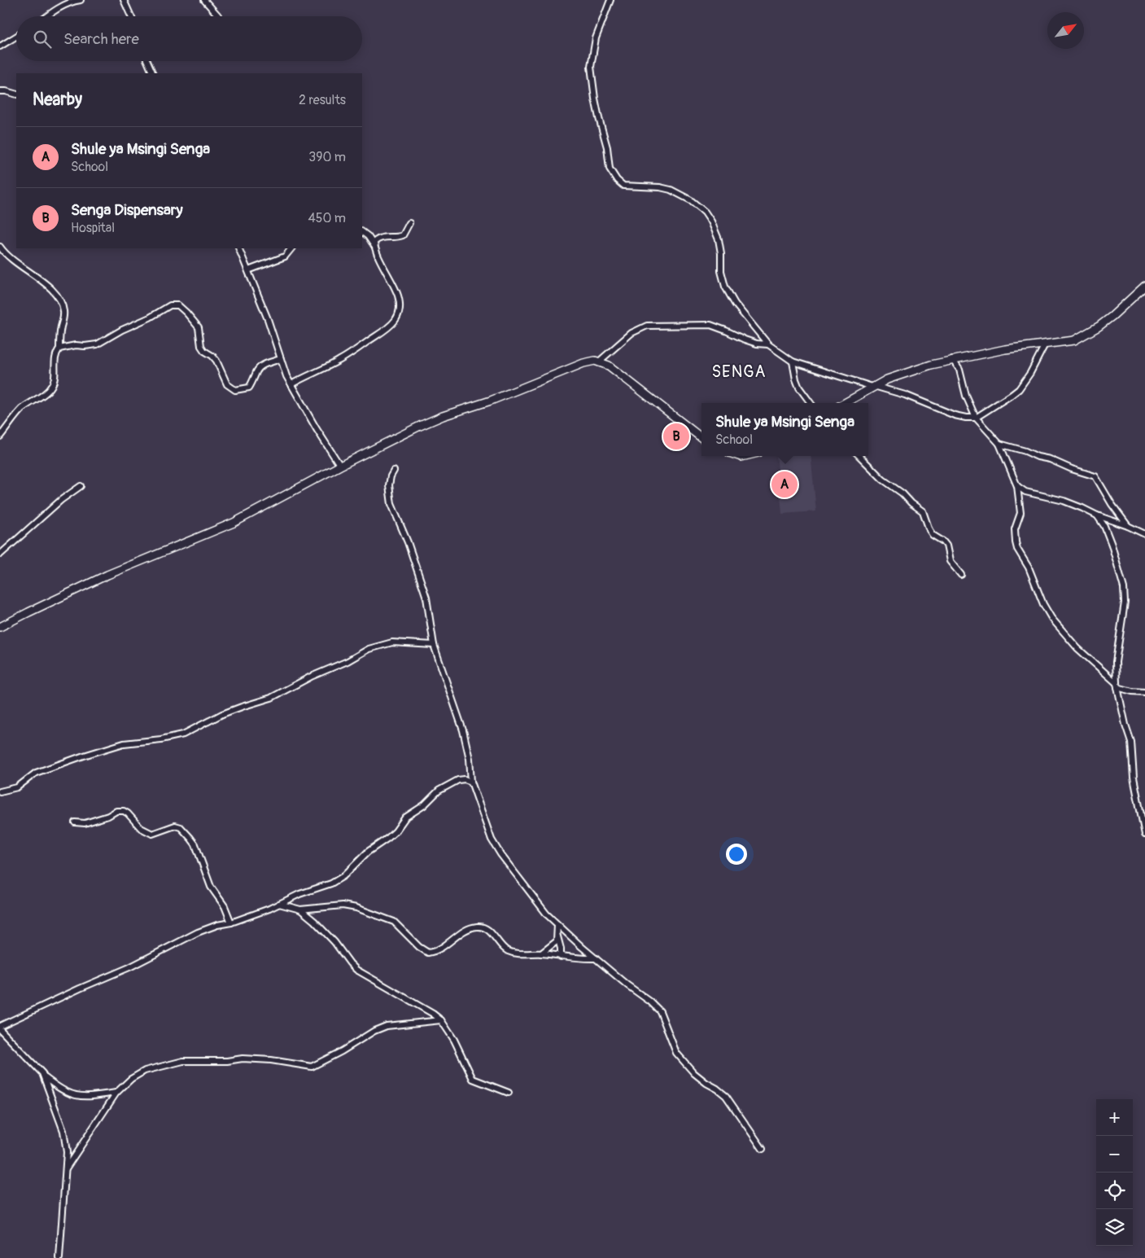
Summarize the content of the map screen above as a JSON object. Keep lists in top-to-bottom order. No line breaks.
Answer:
{"districts":["SENGA"],"north":"top right","page":{"search":"Search here","heading":["Nearby","2 results"],"list":[{"mark":"A","name":"Shule ya Msingi Senga","note":"School","value":"390 m"},{"mark":"B","name":"Senga Dispensary","note":"Hospital","value":"450 m"}],"popup":["Shule ya Msingi Senga","School"],"pins":["B","A"],"map_buttons":["+","−"]}}
